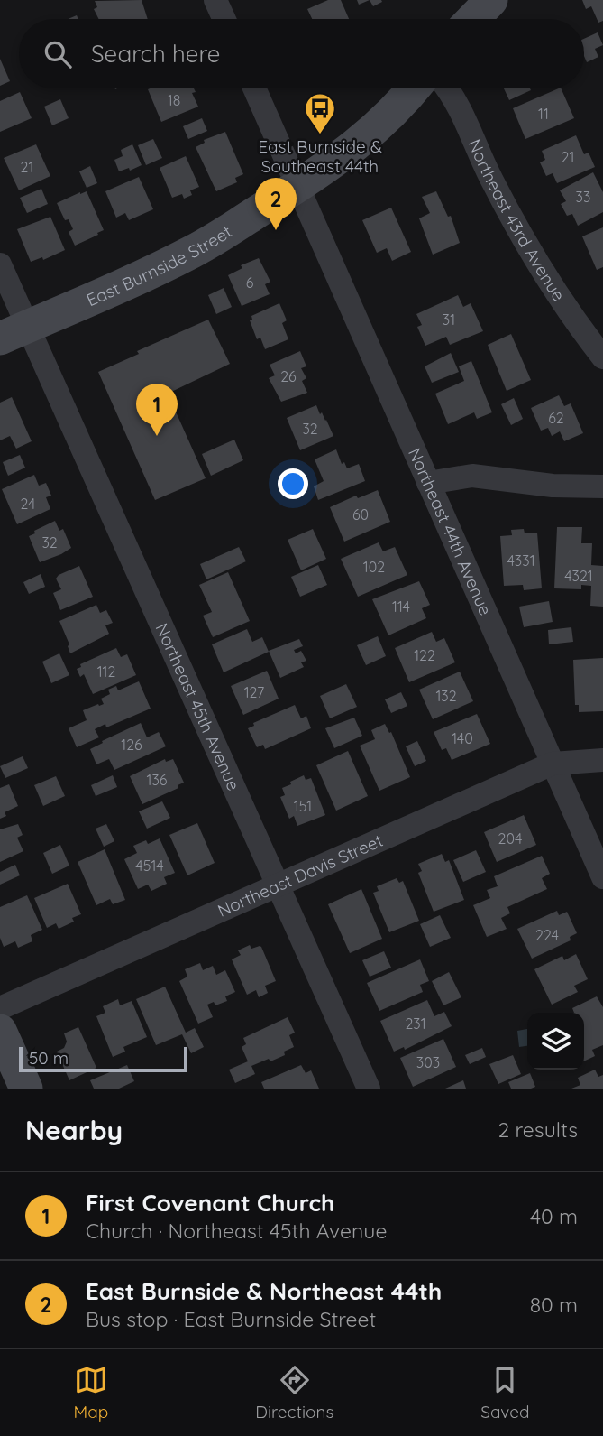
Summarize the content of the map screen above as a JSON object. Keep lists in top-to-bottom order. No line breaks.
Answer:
{"streets":{"main road":["East Burnside Street"],"street":["Northeast 43rd Avenue","Northeast 44th Avenue","Northeast 45th Avenue","Northeast Davis Street"]},"crossings":[["East Burnside Street","Northeast 44th Avenue"],["East Burnside Street","Northeast 45th Avenue"],["Northeast 44th Avenue","Northeast Davis Street"],["Northeast 45th Avenue","Northeast Davis Street"]],"places":{"bus stop":["East Burnside & Southeast 44th"]},"house_numbers":["18","11","21","21","33","6","31","26","62","32","24","60","32","4331","102","4321","114","122","112","127","132","140","126","136","151","204","4514","224","231","303"],"scale_bar":"50 m","page":{"search":"Search here","pins":["2","1"],"scale":"50 m","heading":["Nearby","2 results"],"list":[{"mark":"1","name":"First Covenant Church","note":"Church · Northeast 45th Avenue","value":"40 m"},{"mark":"2","name":"East Burnside & Northeast 44th","note":"Bus stop · East Burnside Street","value":"80 m"}],"nav":["Map","Directions","Saved"]}}
